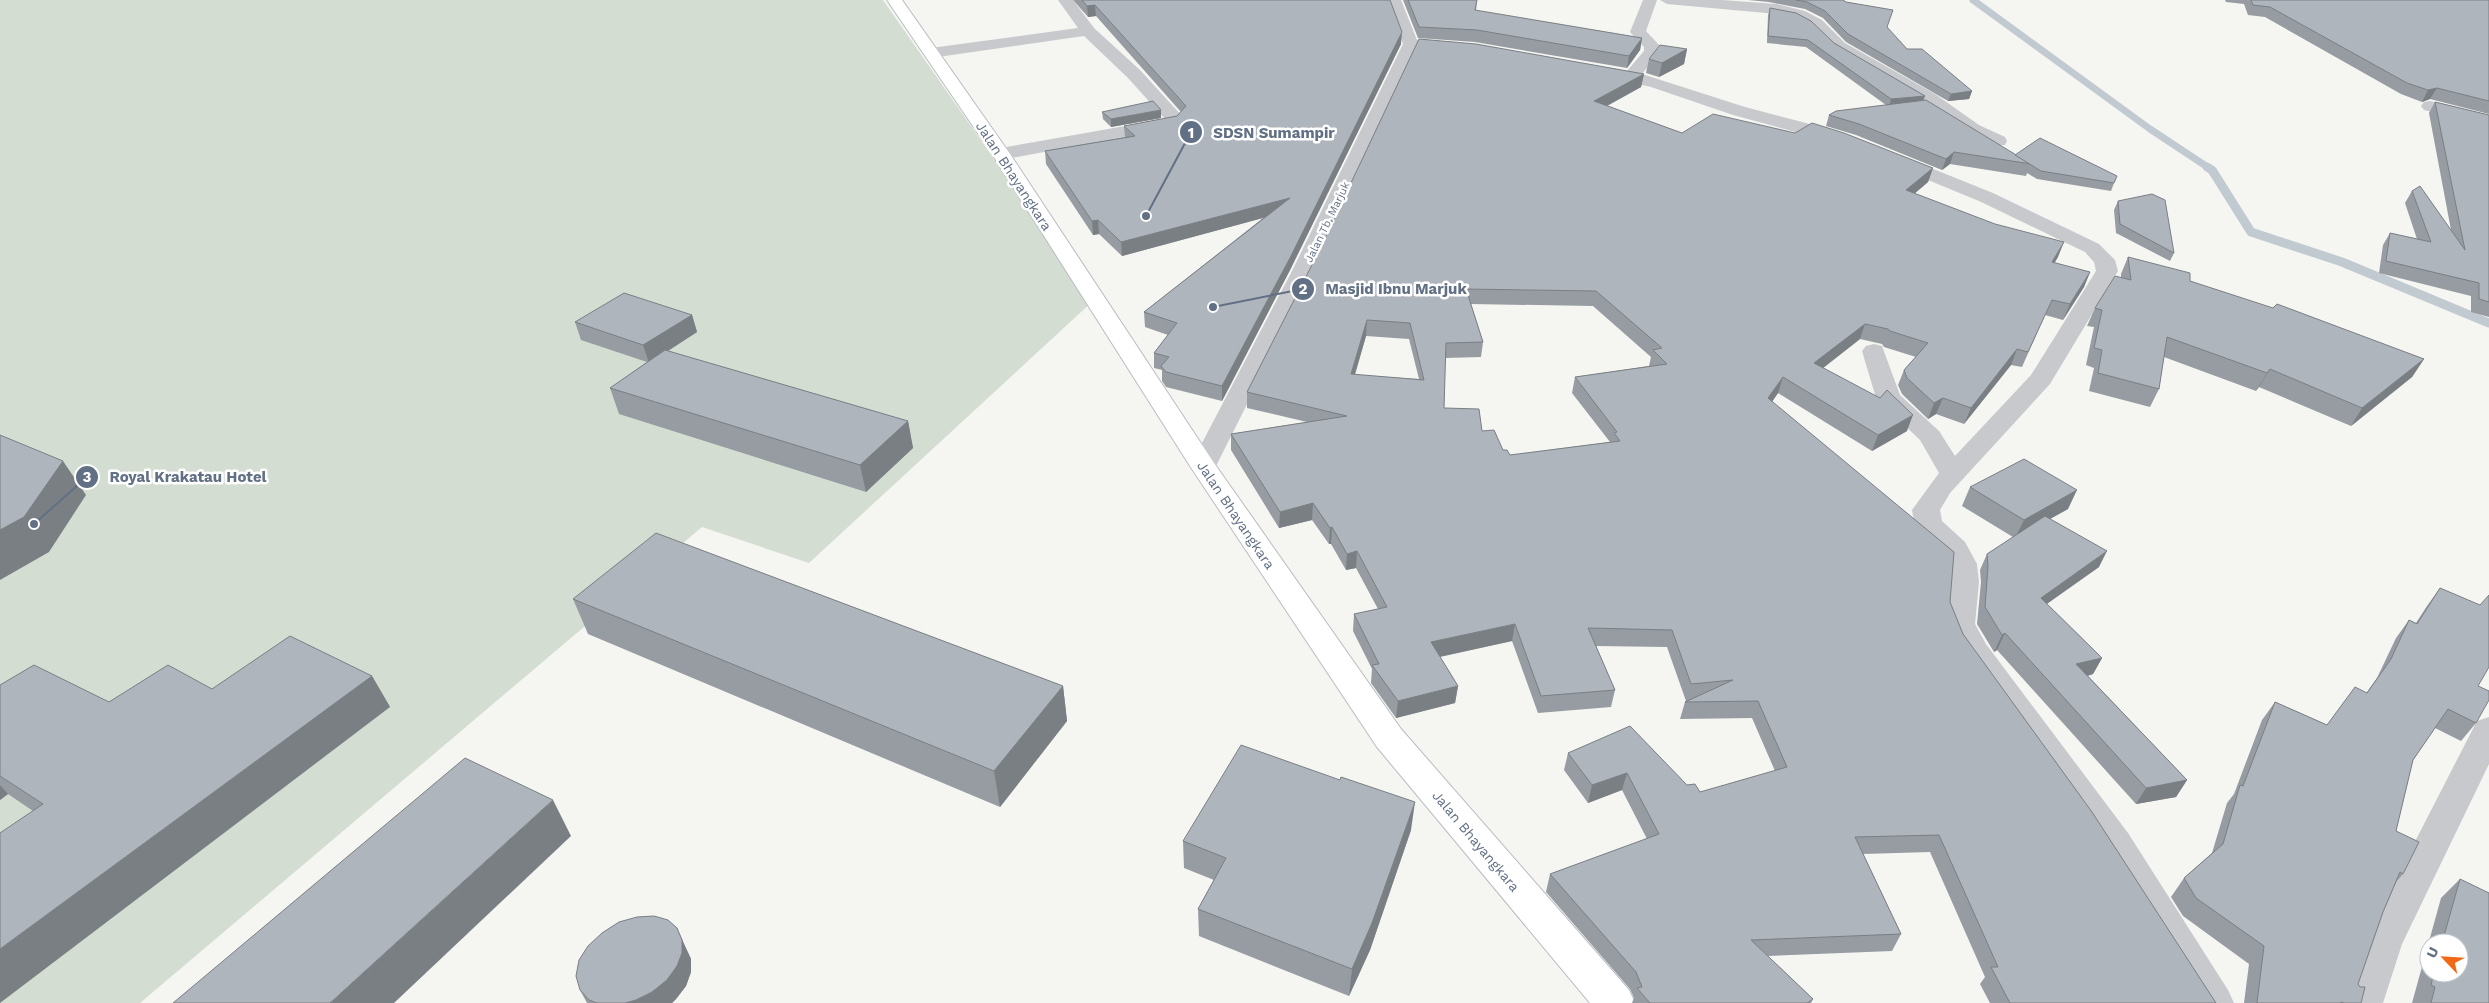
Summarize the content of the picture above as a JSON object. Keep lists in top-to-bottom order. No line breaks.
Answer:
{"streets":{"street":["Jalan Bhayangkara","Jalan Tb. Marjuk"]},"crossings":[["Jalan Bhayangkara","Jalan Tb. Marjuk"]],"places":["SDSN Sumampir","Masjid Ibnu Marjuk","Royal Krakatau Hotel"],"north":"top left"}
